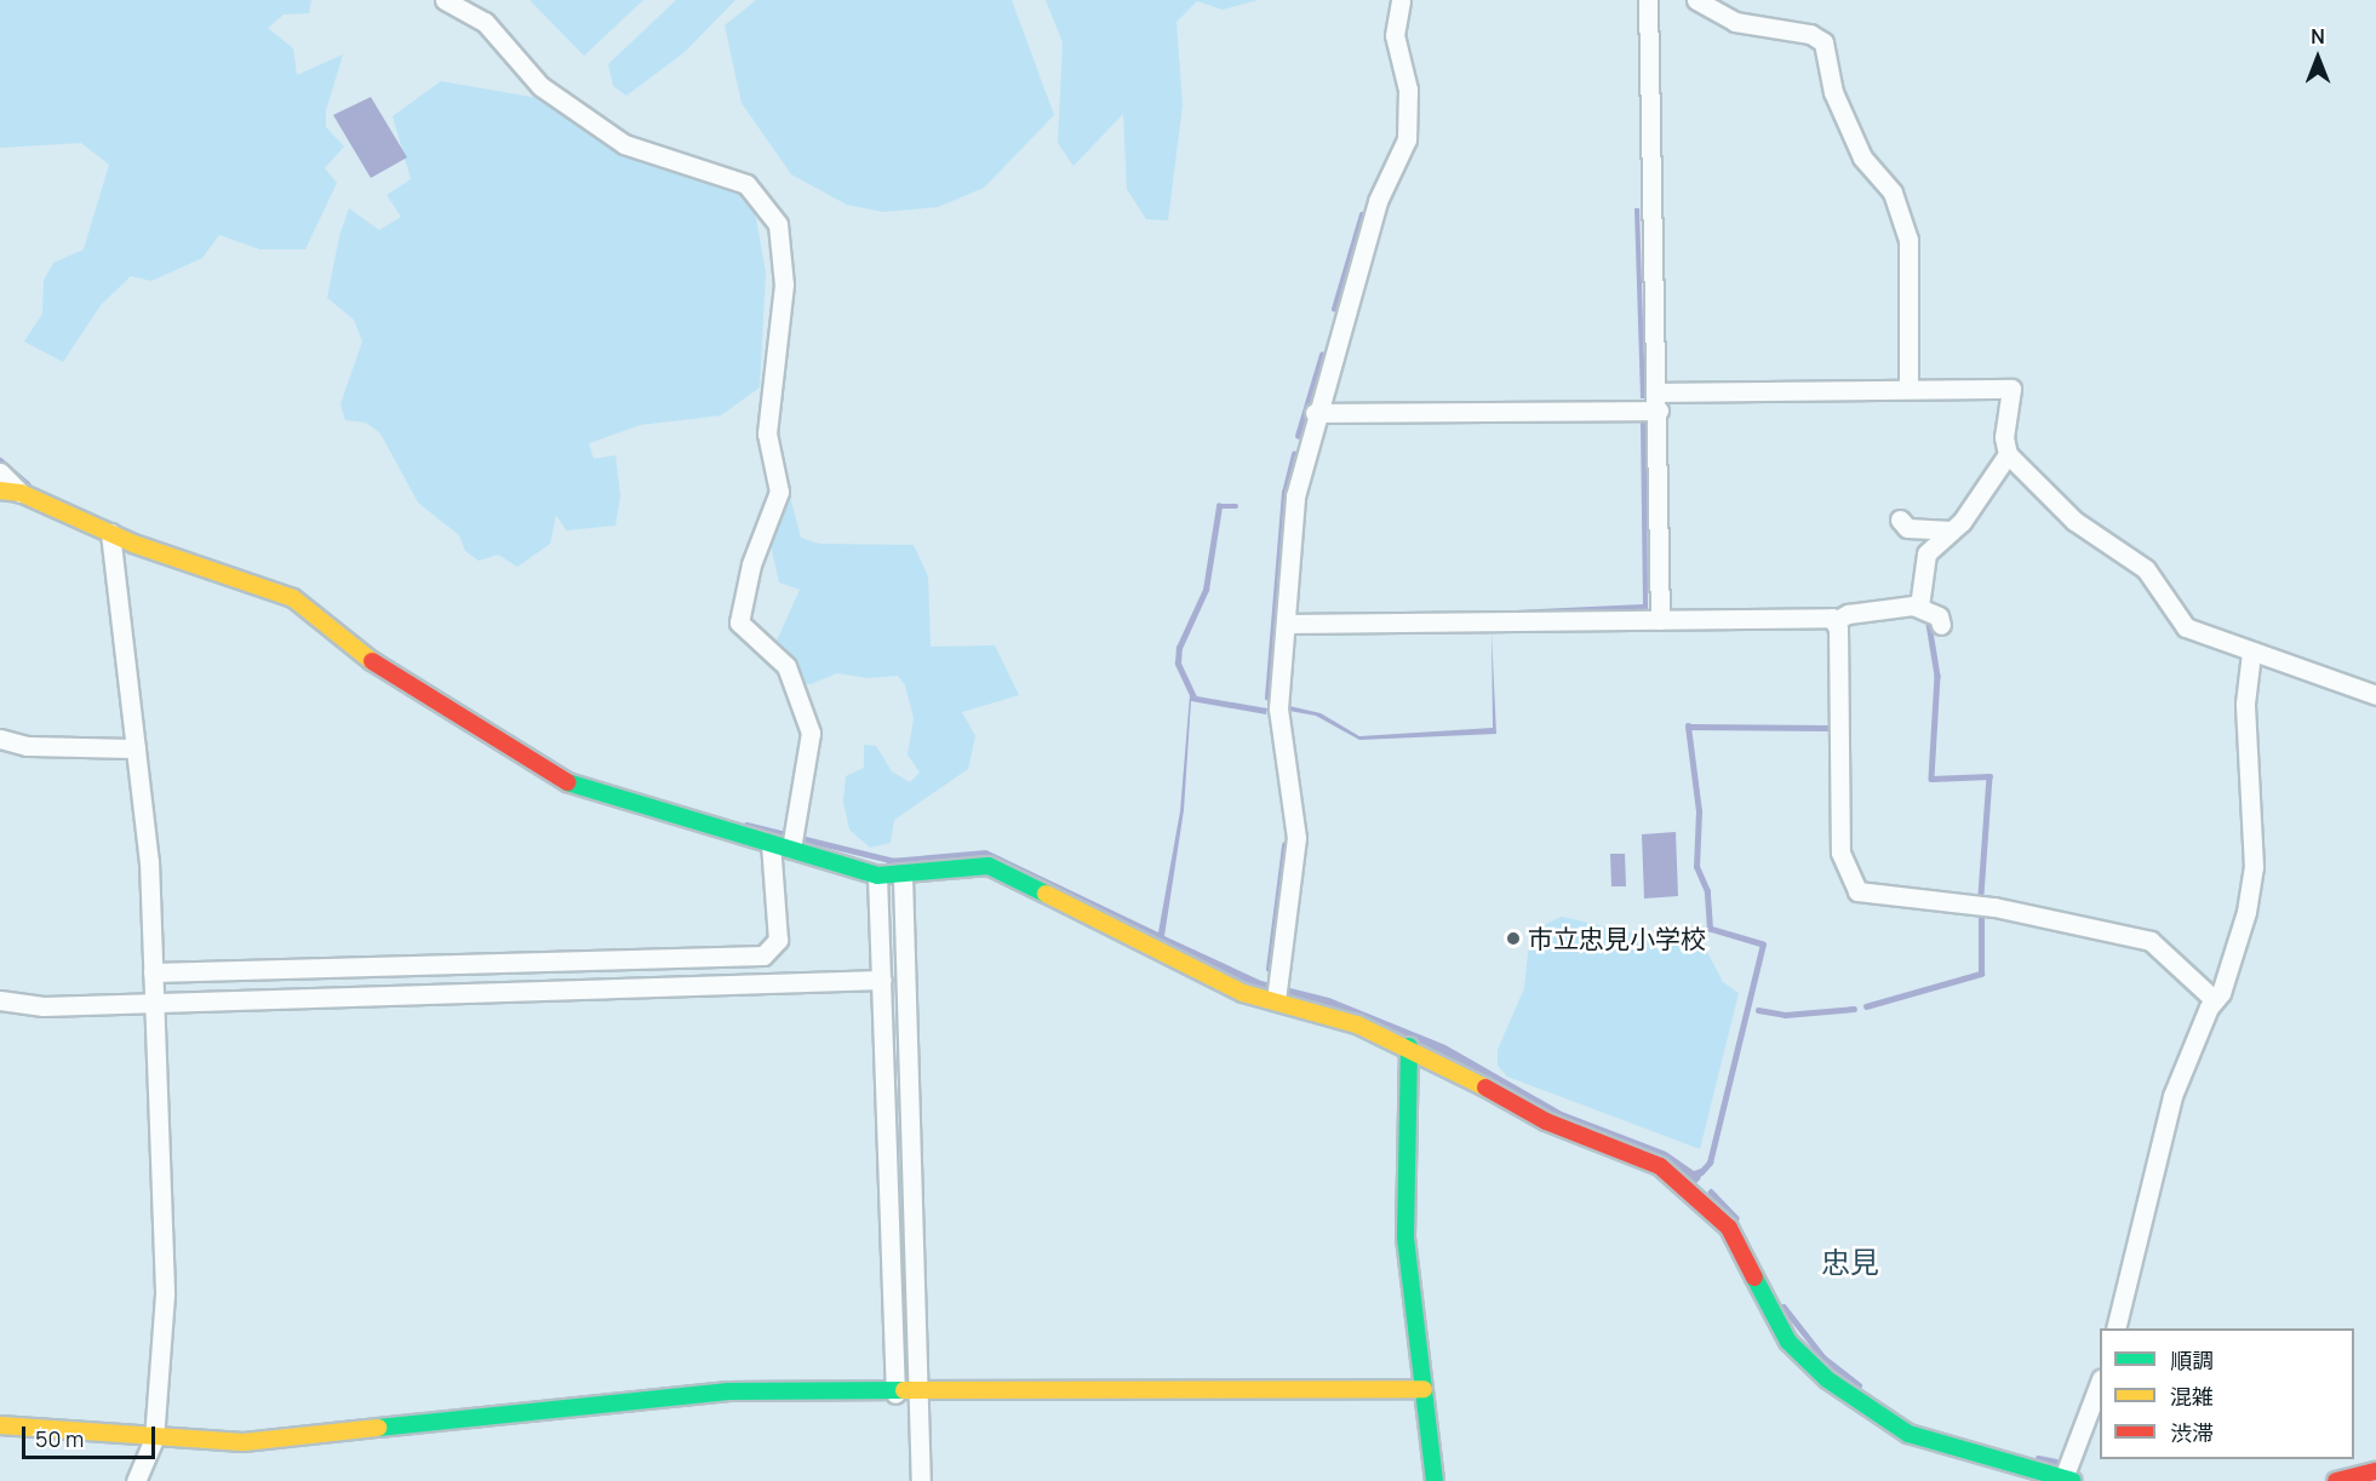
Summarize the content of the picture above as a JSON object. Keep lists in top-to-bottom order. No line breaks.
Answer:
{"districts":["忠見"],"places":["市立忠見小学校"],"legend":["順調","混雑","渋滞"],"scale_bar":"50 m","north":"top"}
